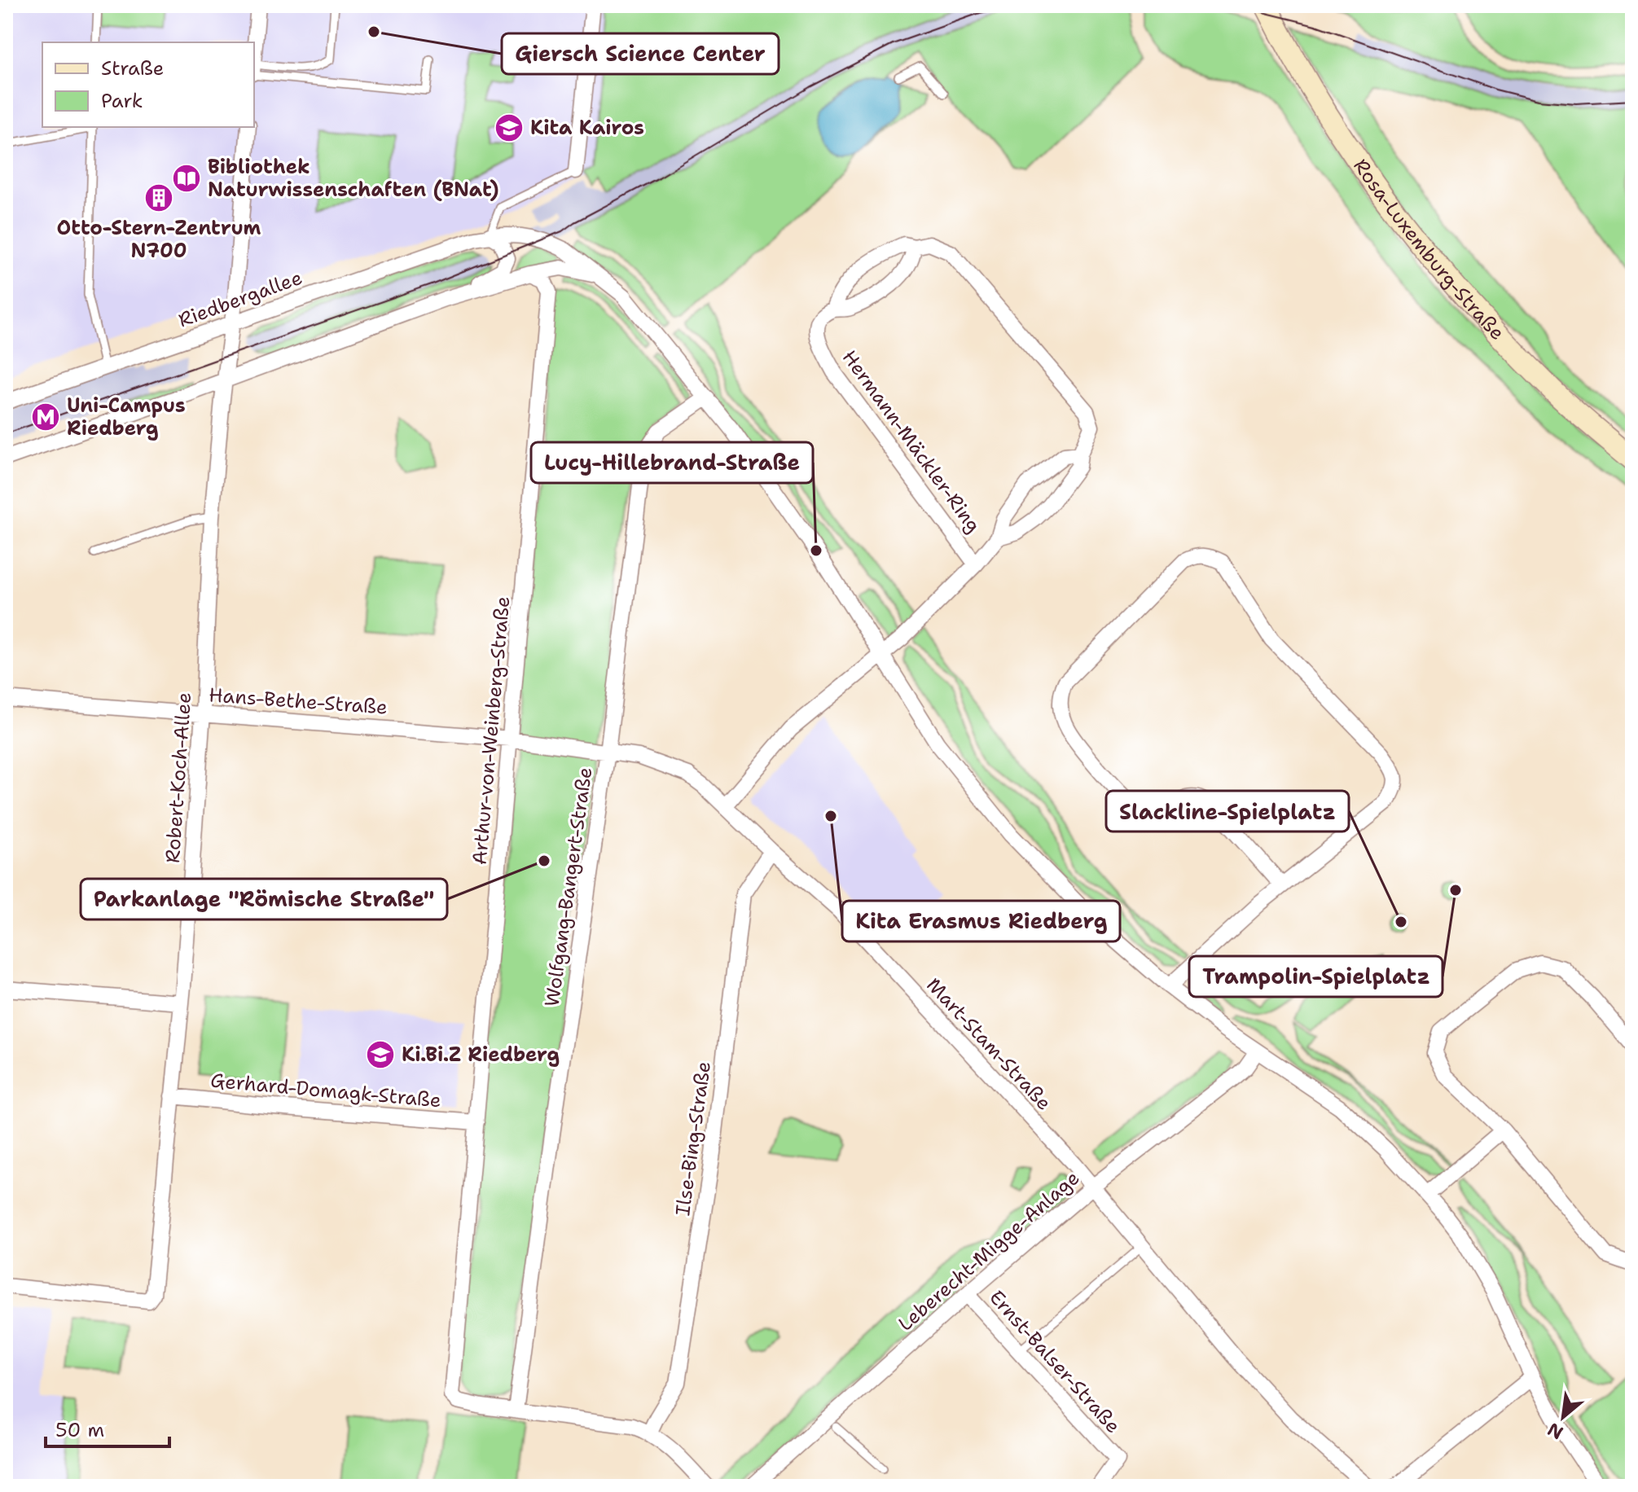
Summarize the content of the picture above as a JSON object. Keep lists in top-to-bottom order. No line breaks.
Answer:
{"streets":{"main road":["Rosa-Luxemburg-Straße"],"street":["Riedbergallee","Hermann-Mäckler-Ring","Hans-Bethe-Straße","Arthur-von-Weinberg-Straße","Robert-Koch-Allee","Wolfgang-Bangert-Straße","Mart-Stam-Straße","Gerhard-Domagk-Straße","Ilse-Bing-Straße","Leberecht-Migge-Anlage","Ernst-Balser-Straße"]},"crossings":[["Riedbergallee","Hermann-Mäckler-Ring"],["Riedbergallee","Robert-Koch-Allee"],["Riedbergallee","Wolfgang-Bangert-Straße"],["Riedbergallee","Leberecht-Migge-Anlage"],["Hermann-Mäckler-Ring","Mart-Stam-Straße"],["Hans-Bethe-Straße","Arthur-von-Weinberg-Straße"],["Hans-Bethe-Straße","Robert-Koch-Allee"],["Hans-Bethe-Straße","Mart-Stam-Straße"],["Arthur-von-Weinberg-Straße","Wolfgang-Bangert-Straße"],["Arthur-von-Weinberg-Straße","Mart-Stam-Straße"],["Arthur-von-Weinberg-Straße","Gerhard-Domagk-Straße"],["Robert-Koch-Allee","Gerhard-Domagk-Straße"],["Wolfgang-Bangert-Straße","Mart-Stam-Straße"],["Mart-Stam-Straße","Ilse-Bing-Straße"],["Mart-Stam-Straße","Leberecht-Migge-Anlage"],["Leberecht-Migge-Anlage","Ernst-Balser-Straße"]],"places":{"other":["Giersch Science Center","Lucy-Hillebrand-Straße","Kita Erasmus Riedberg","Parkanlage \"Römische Straße\"","Trampolin-Spielplatz","Slackline-Spielplatz"],"school or university":["Kita Kairos","Ki.Bi.Z Riedberg"],"library":["Bibliothek Naturwissenschaften (BNat)"],"building":["Otto-Stern-Zentrum N700"],"metro station":["Uni-Campus Riedberg"]},"legend":["Straße","Park"],"scale_bar":"50 m","north":"bottom left"}
